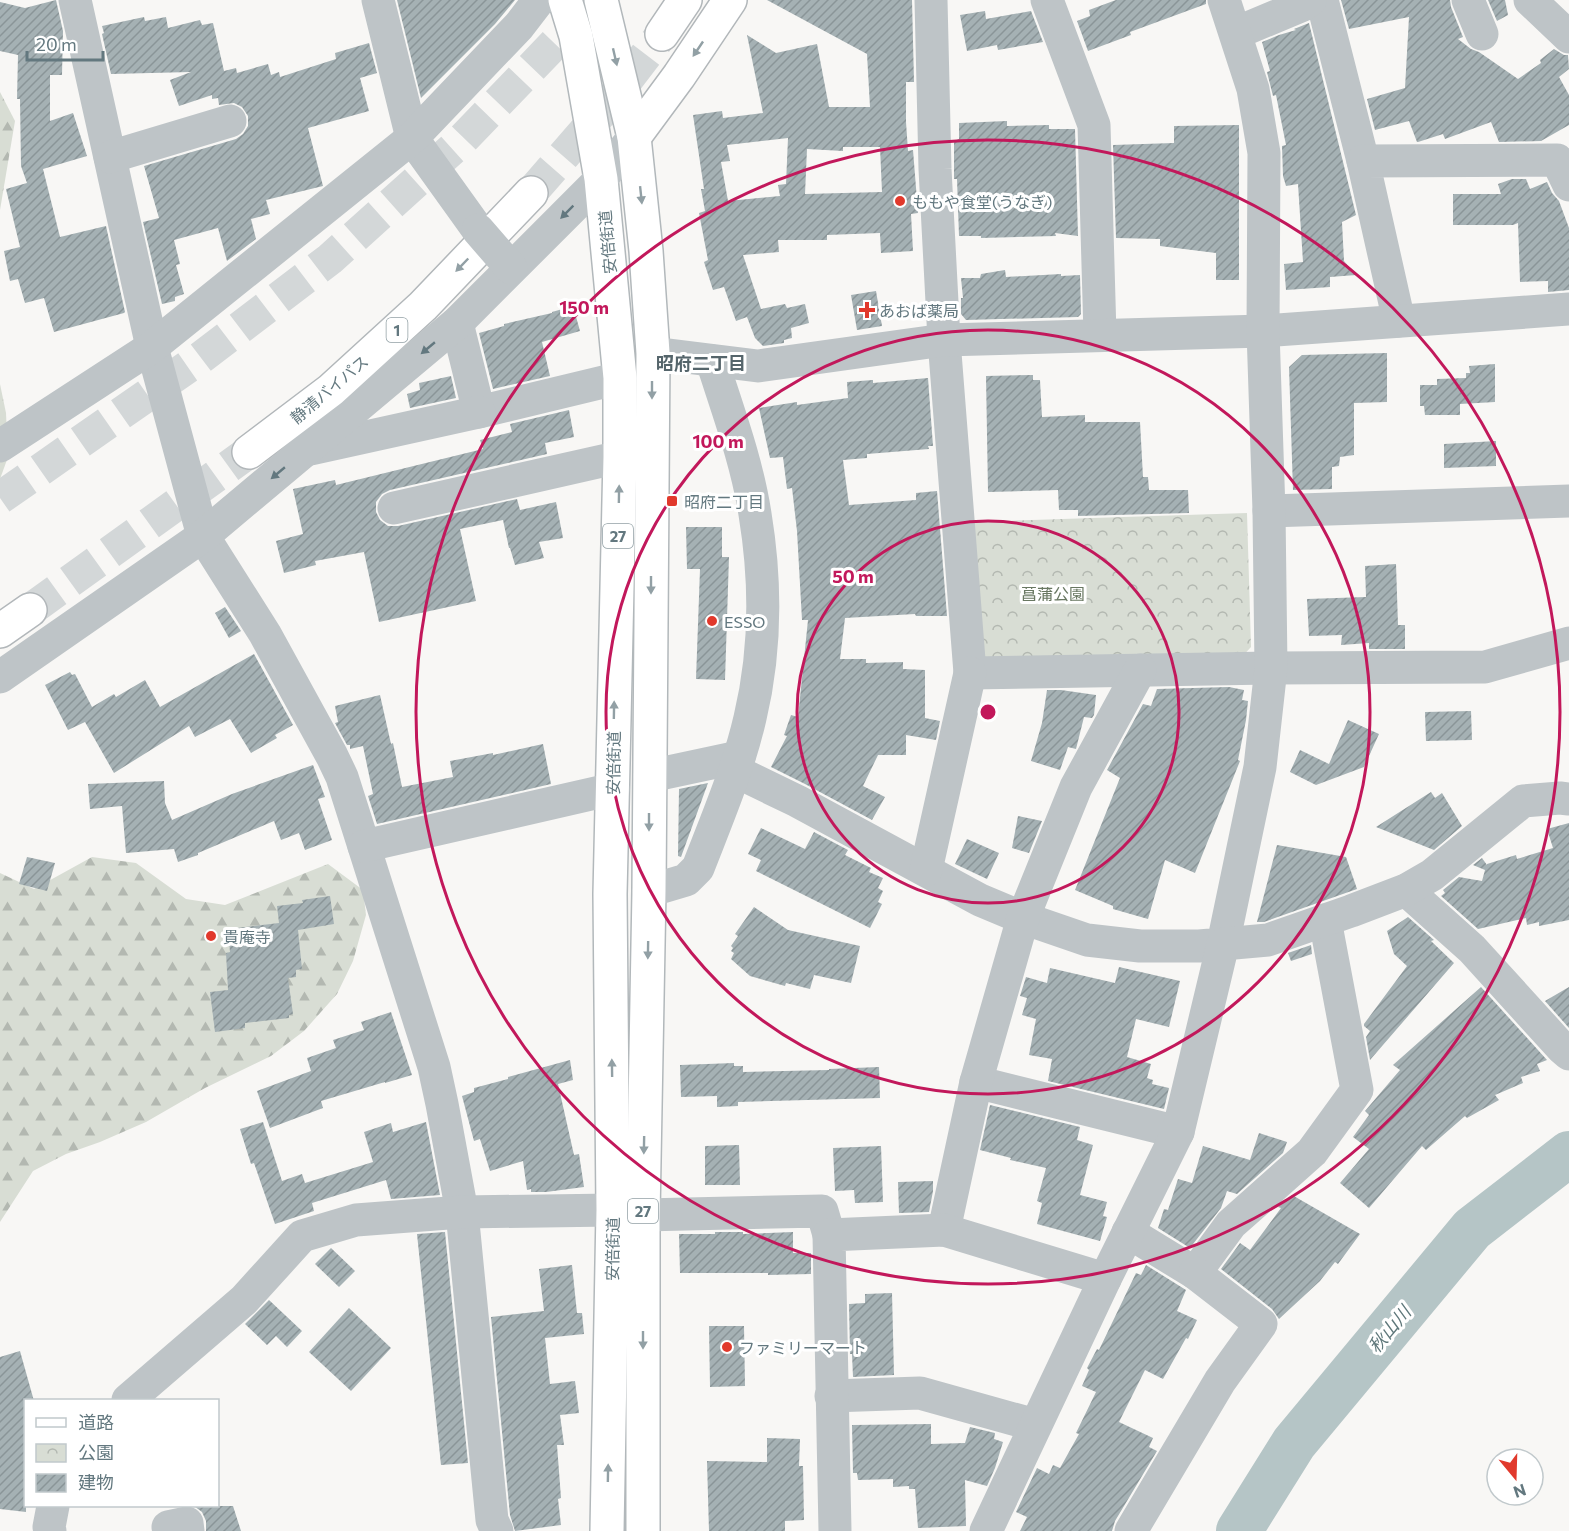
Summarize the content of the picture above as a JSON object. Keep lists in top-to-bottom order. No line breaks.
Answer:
{"streets":{"main road":["安倍街道","1","静清バイパス","27"]},"one_way":["静清バイパス"],"districts":["昭府二丁目"],"water":["秋山川"],"parks":["菖蒲公園"],"places":{"other":["ももや食堂(うなぎ)","ESSO","貴庵寺","ファミリーマート"],"health":["あおば薬局"],"transit":["昭府二丁目"]},"legend":["道路","公園","建物"],"scale_bar":"20 m","north":"bottom","rings":["150 m","100 m","50 m"]}
